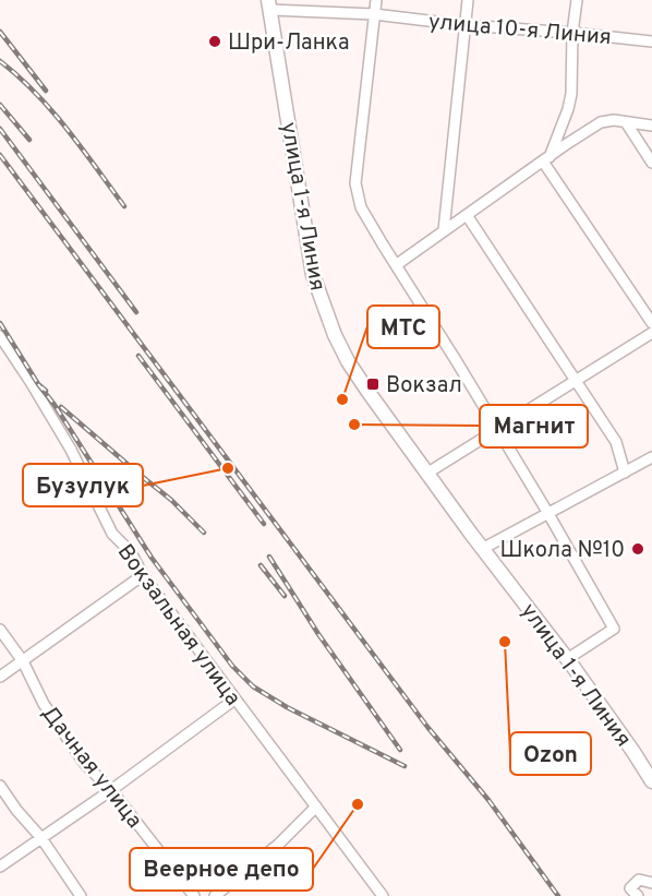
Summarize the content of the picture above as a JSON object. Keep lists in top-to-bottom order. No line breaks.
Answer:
{"streets":{"main road":["улица 1-я Линия"],"street":["улица 10-я Линия","Вокзальная улица","Дачная улица"]},"crossings":[["улица 10-я Линия","улица 1-я Линия"]],"places":{"other":["Шри-Ланка","МТС","Магнит","Бузулук","Школа №10","Ozon","Веерное депо"],"transit":["Вокзал"]}}
